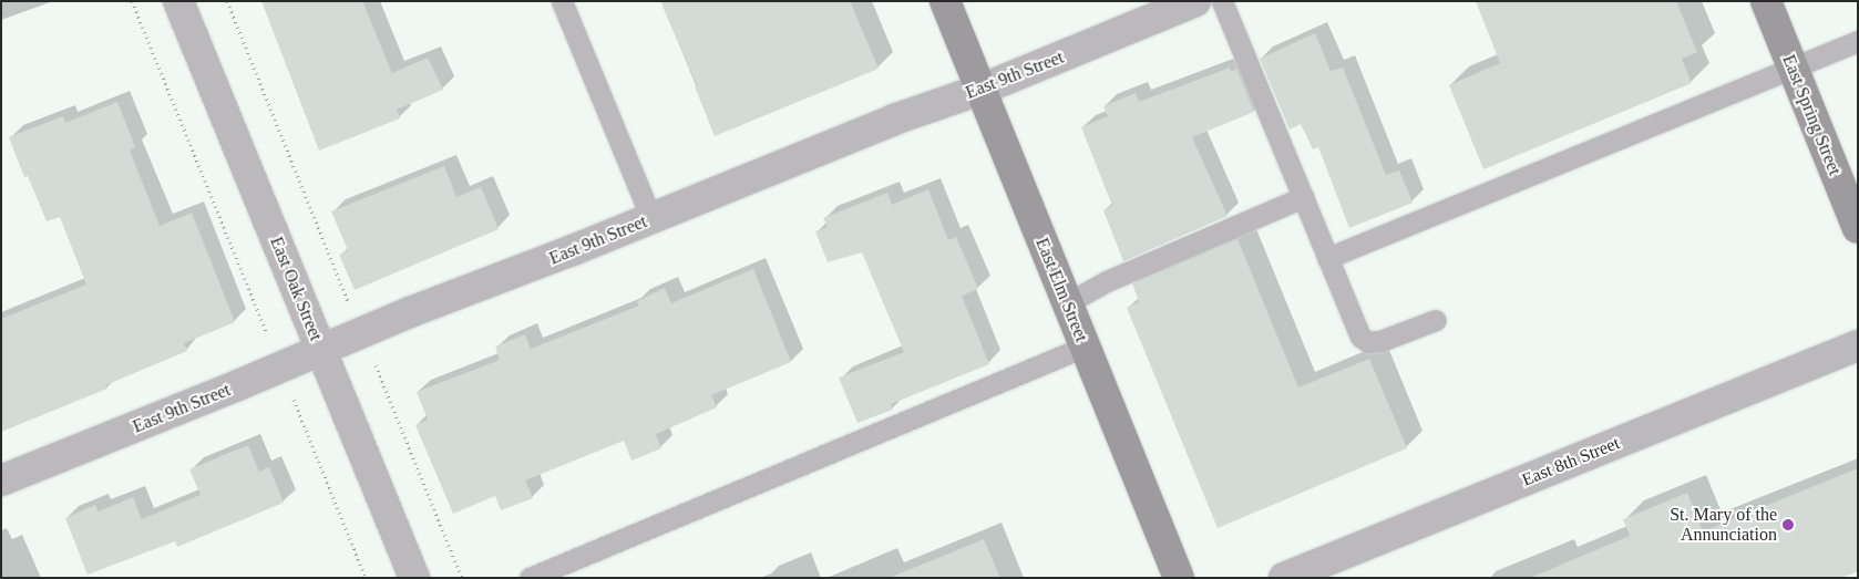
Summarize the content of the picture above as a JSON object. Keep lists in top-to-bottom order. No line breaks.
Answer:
{"streets":{"main road":["East Spring Street","East Elm Street"],"street":["East 9th Street","East Oak Street","East 8th Street"]},"crossings":[["East 9th Street","East Oak Street"],["East 9th Street","East Elm Street"]],"places":["St. Mary of the Annunciation"]}
